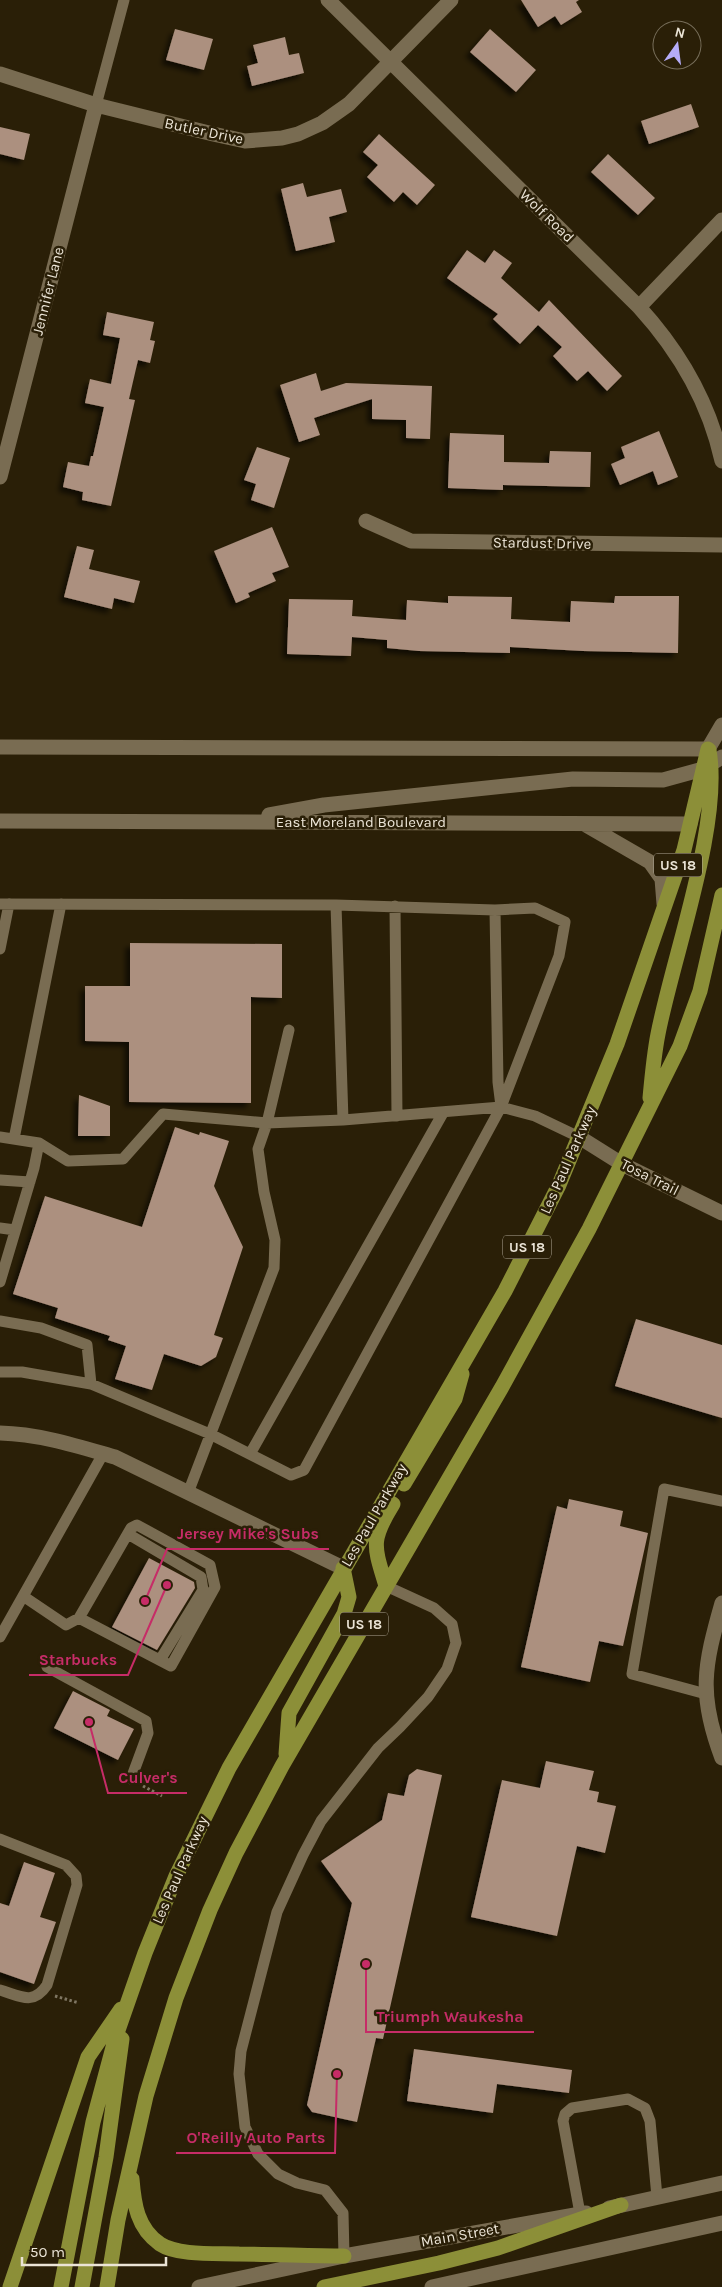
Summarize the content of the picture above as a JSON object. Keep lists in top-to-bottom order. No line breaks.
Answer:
{"streets":{"main road":["Butler Drive","Wolf Road","Jennifer Lane","Stardust Drive","East Moreland Boulevard","US 18","Les Paul Parkway","Tosa Trail","Main Street"]},"crossings":[["Butler Drive","Wolf Road"],["Butler Drive","Jennifer Lane"],["East Moreland Boulevard","Les Paul Parkway"],["US 18","Tosa Trail"],["Les Paul Parkway","Tosa Trail"]],"places":["Starbucks","Jersey Mike's Subs","Culver's","Triumph Waukesha","O'Reilly Auto Parts"],"scale_bar":"50 m","north":"top"}
